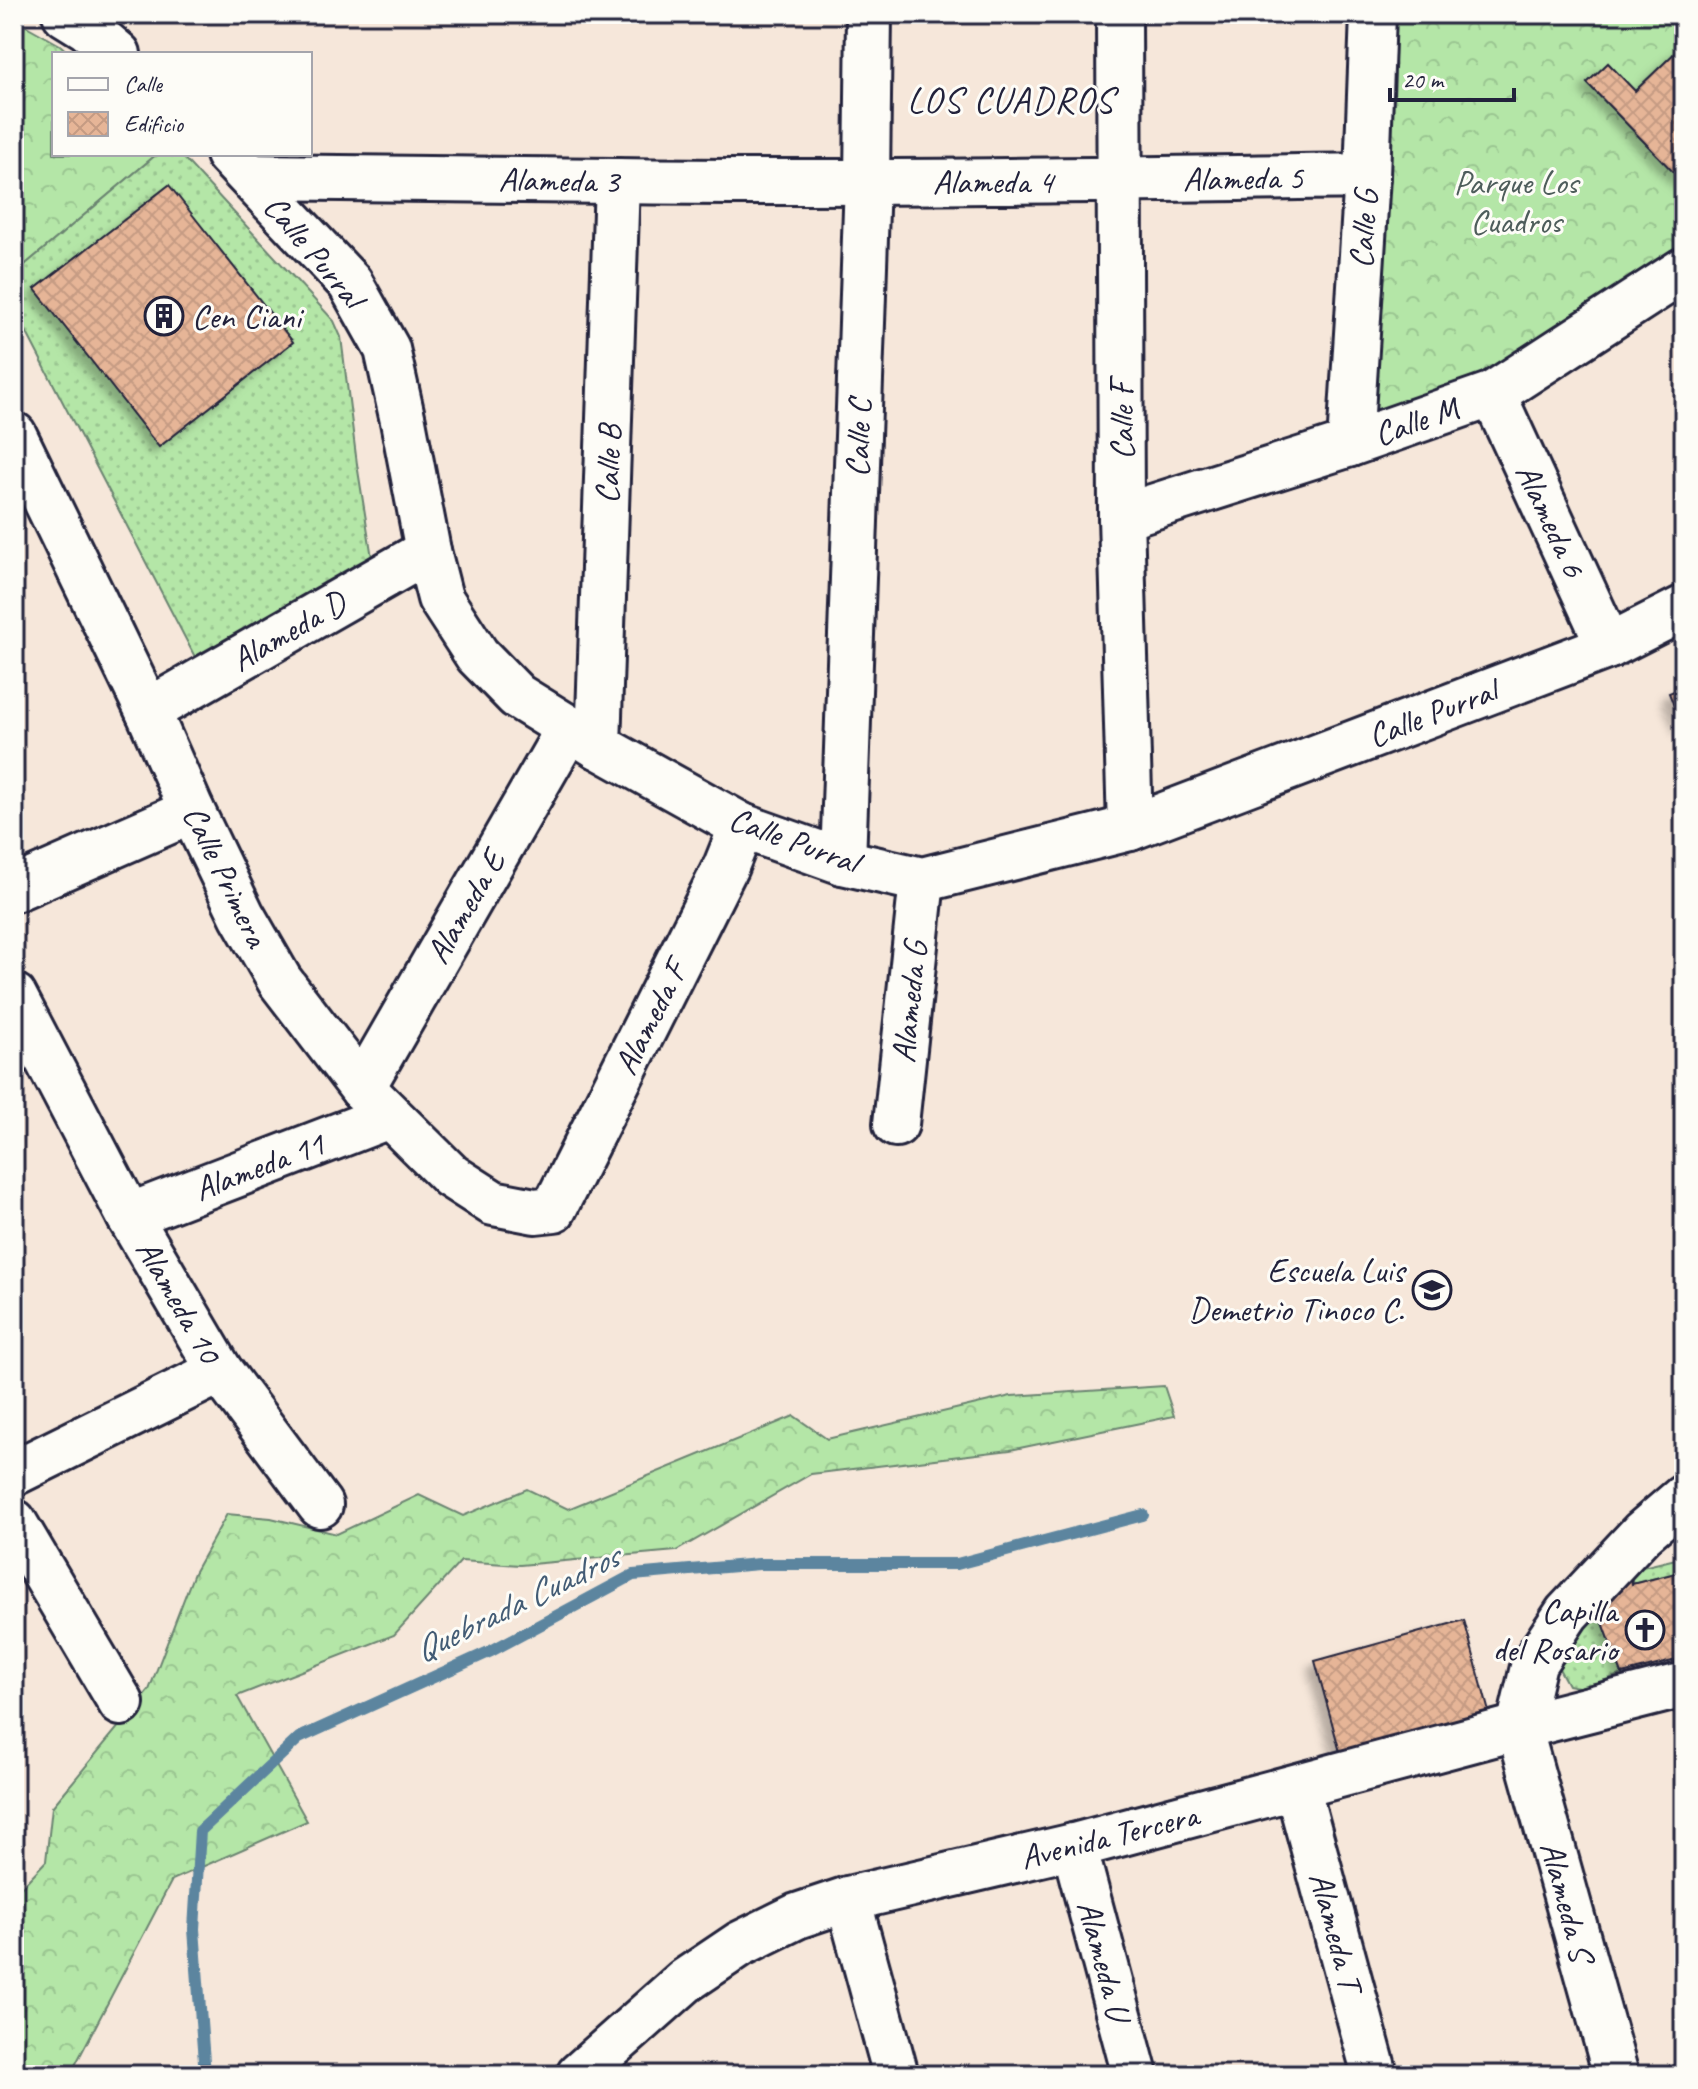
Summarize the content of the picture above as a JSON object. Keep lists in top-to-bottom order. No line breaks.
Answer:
{"streets":{"street":["Alameda 5","Alameda 3","Alameda 4","Calle G","Calle Purral","Calle F","Calle M","Calle C","Calle B","Alameda 6","Alameda D","Calle Primera","Alameda E","Alameda G","Alameda F","Alameda 11","Alameda 10","Avenida Tercera","Alameda S","Alameda T","Alameda U"]},"crossings":[["Alameda 5","Alameda 4"],["Alameda 5","Calle G"],["Alameda 5","Calle F"],["Alameda 3","Alameda 4"],["Alameda 3","Calle Purral"],["Alameda 3","Calle C"],["Alameda 3","Calle B"],["Alameda 4","Calle F"],["Alameda 4","Calle C"],["Calle G","Calle M"],["Calle Purral","Calle F"],["Calle Purral","Calle C"],["Calle Purral","Calle B"],["Calle Purral","Alameda 6"],["Calle Purral","Alameda D"],["Calle Purral","Alameda E"],["Calle Purral","Alameda G"],["Calle Purral","Alameda F"],["Calle F","Calle M"],["Calle M","Alameda 6"],["Calle B","Alameda E"],["Alameda D","Calle Primera"],["Calle Primera","Alameda E"],["Calle Primera","Alameda F"],["Calle Primera","Alameda 11"],["Alameda E","Alameda 11"],["Alameda 11","Alameda 10"],["Avenida Tercera","Alameda S"],["Avenida Tercera","Alameda T"],["Avenida Tercera","Alameda U"]],"districts":["LOS CUADROS"],"water":["Quebrada Cuadros"],"parks":["Parque Los Cuadros"],"places":{"building":["Cen Ciani"],"school or university":["Escuela Luis Demetrio Tinoco C."],"church":["Capilla del Rosario"]},"legend":["Calle","Edificio"],"scale_bar":"20 m"}
